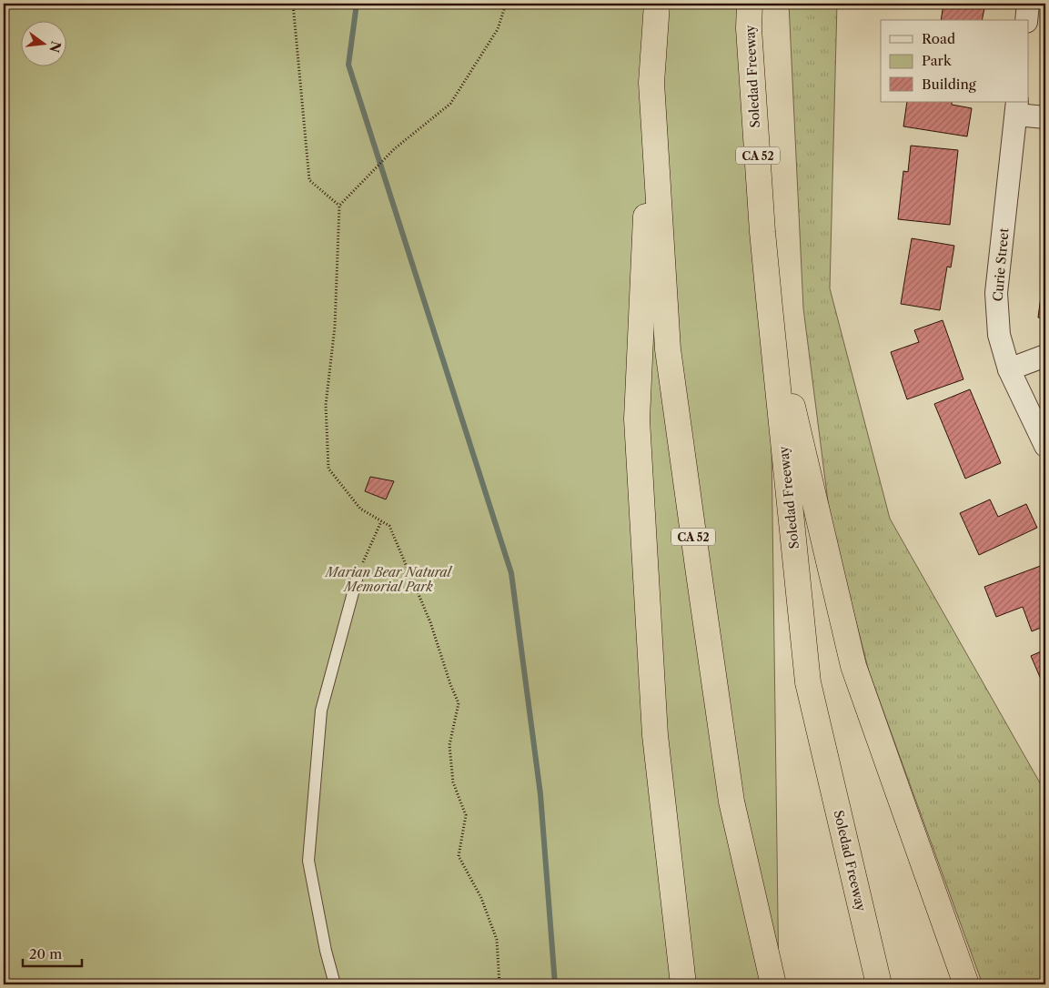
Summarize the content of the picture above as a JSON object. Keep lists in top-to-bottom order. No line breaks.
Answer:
{"streets":{"highway":["Soledad Freeway","CA 52"],"street":["Curie Street"]},"parks":["Marian Bear Natural Memorial Park"],"legend":["Road","Park","Building"],"scale_bar":"20 m","north":"right"}
